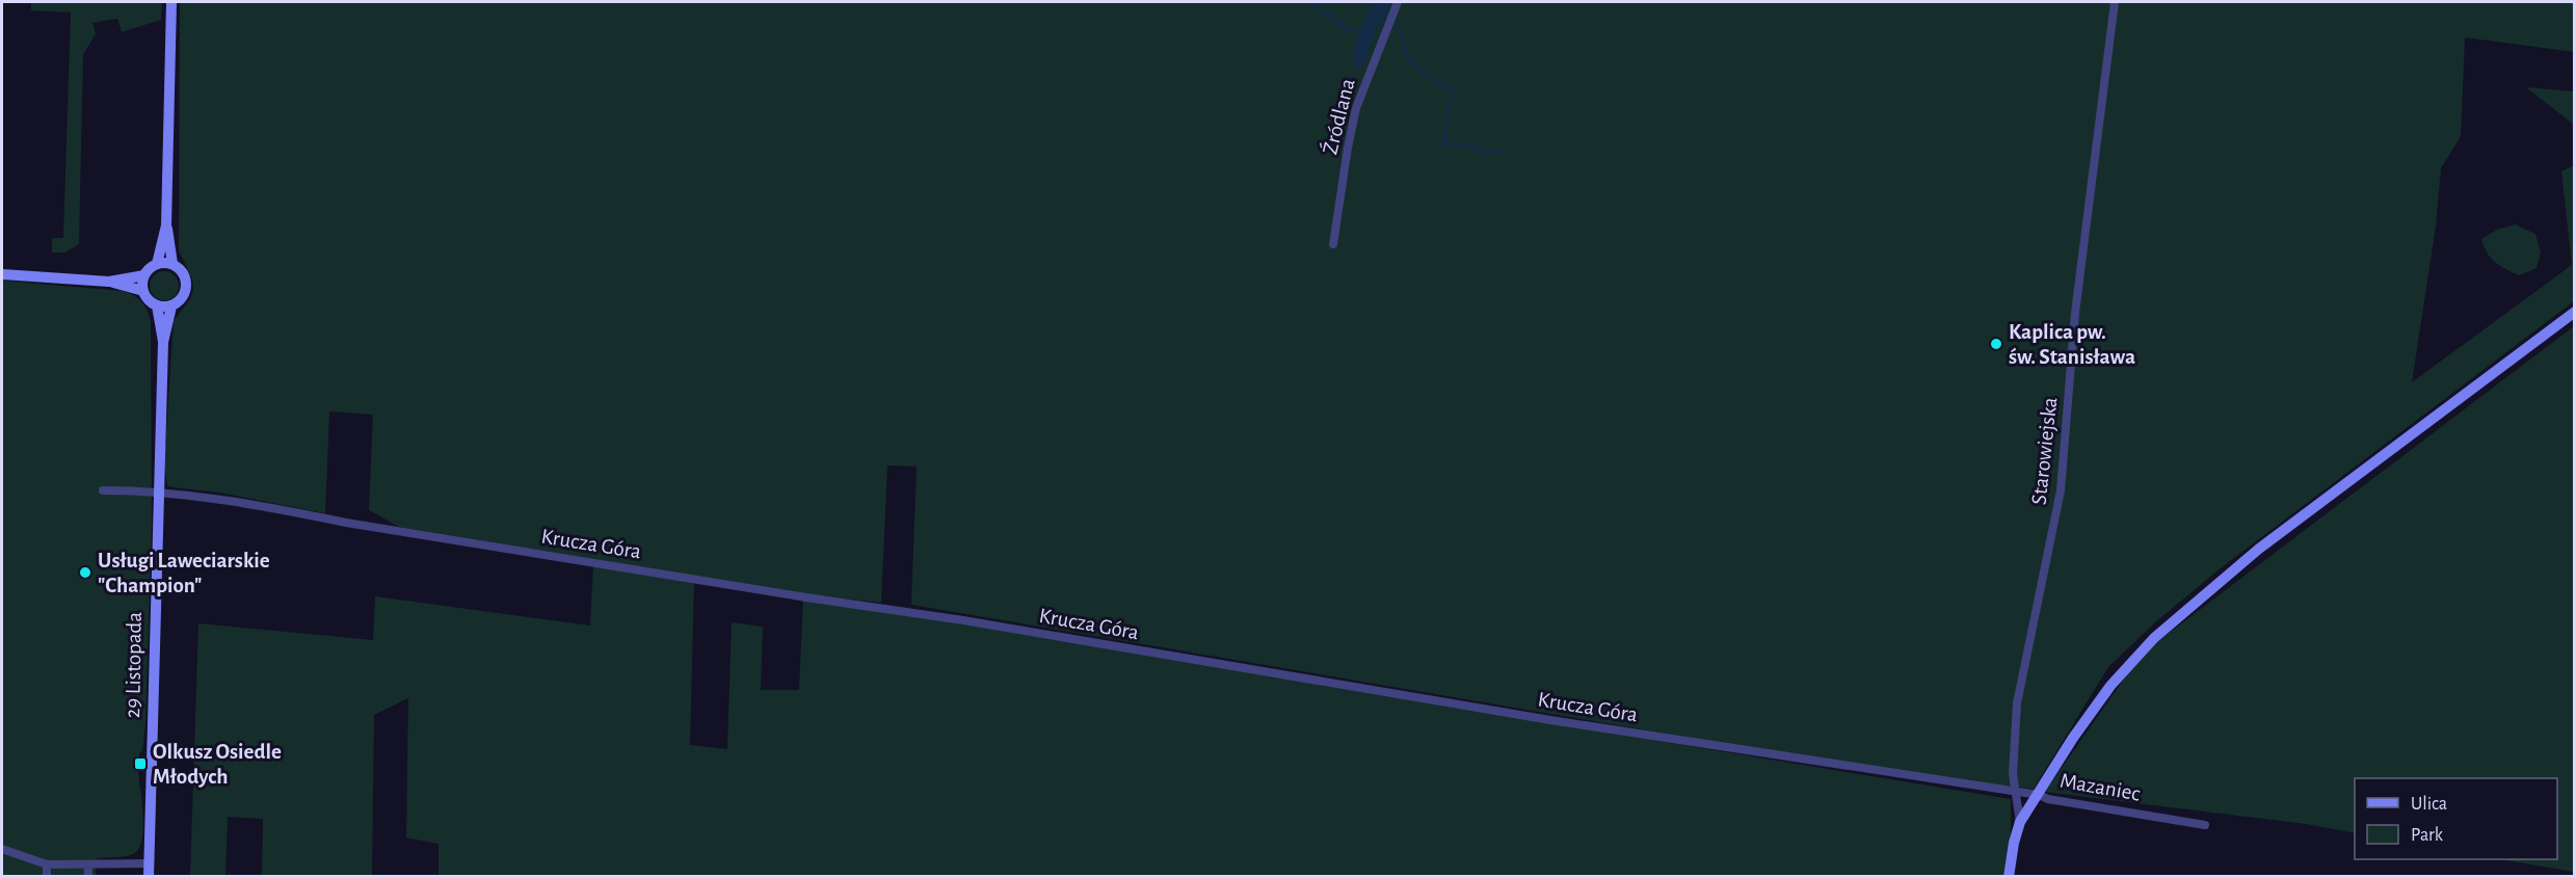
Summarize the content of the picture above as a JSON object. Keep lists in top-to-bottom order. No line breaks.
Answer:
{"streets":{"street":["Źródlana","Starowiejska","Krucza Góra","29 Listopada","Mazaniec"]},"crossings":[["Starowiejska","Krucza Góra"],["Starowiejska","Mazaniec"],["Krucza Góra","29 Listopada"],["Krucza Góra","Mazaniec"]],"places":{"other":["Kaplica pw. św. Stanisława","Usługi Laweciarskie \"Champion\""],"transit":["Olkusz Osiedle Młodych"]},"legend":["Ulica","Park"]}
